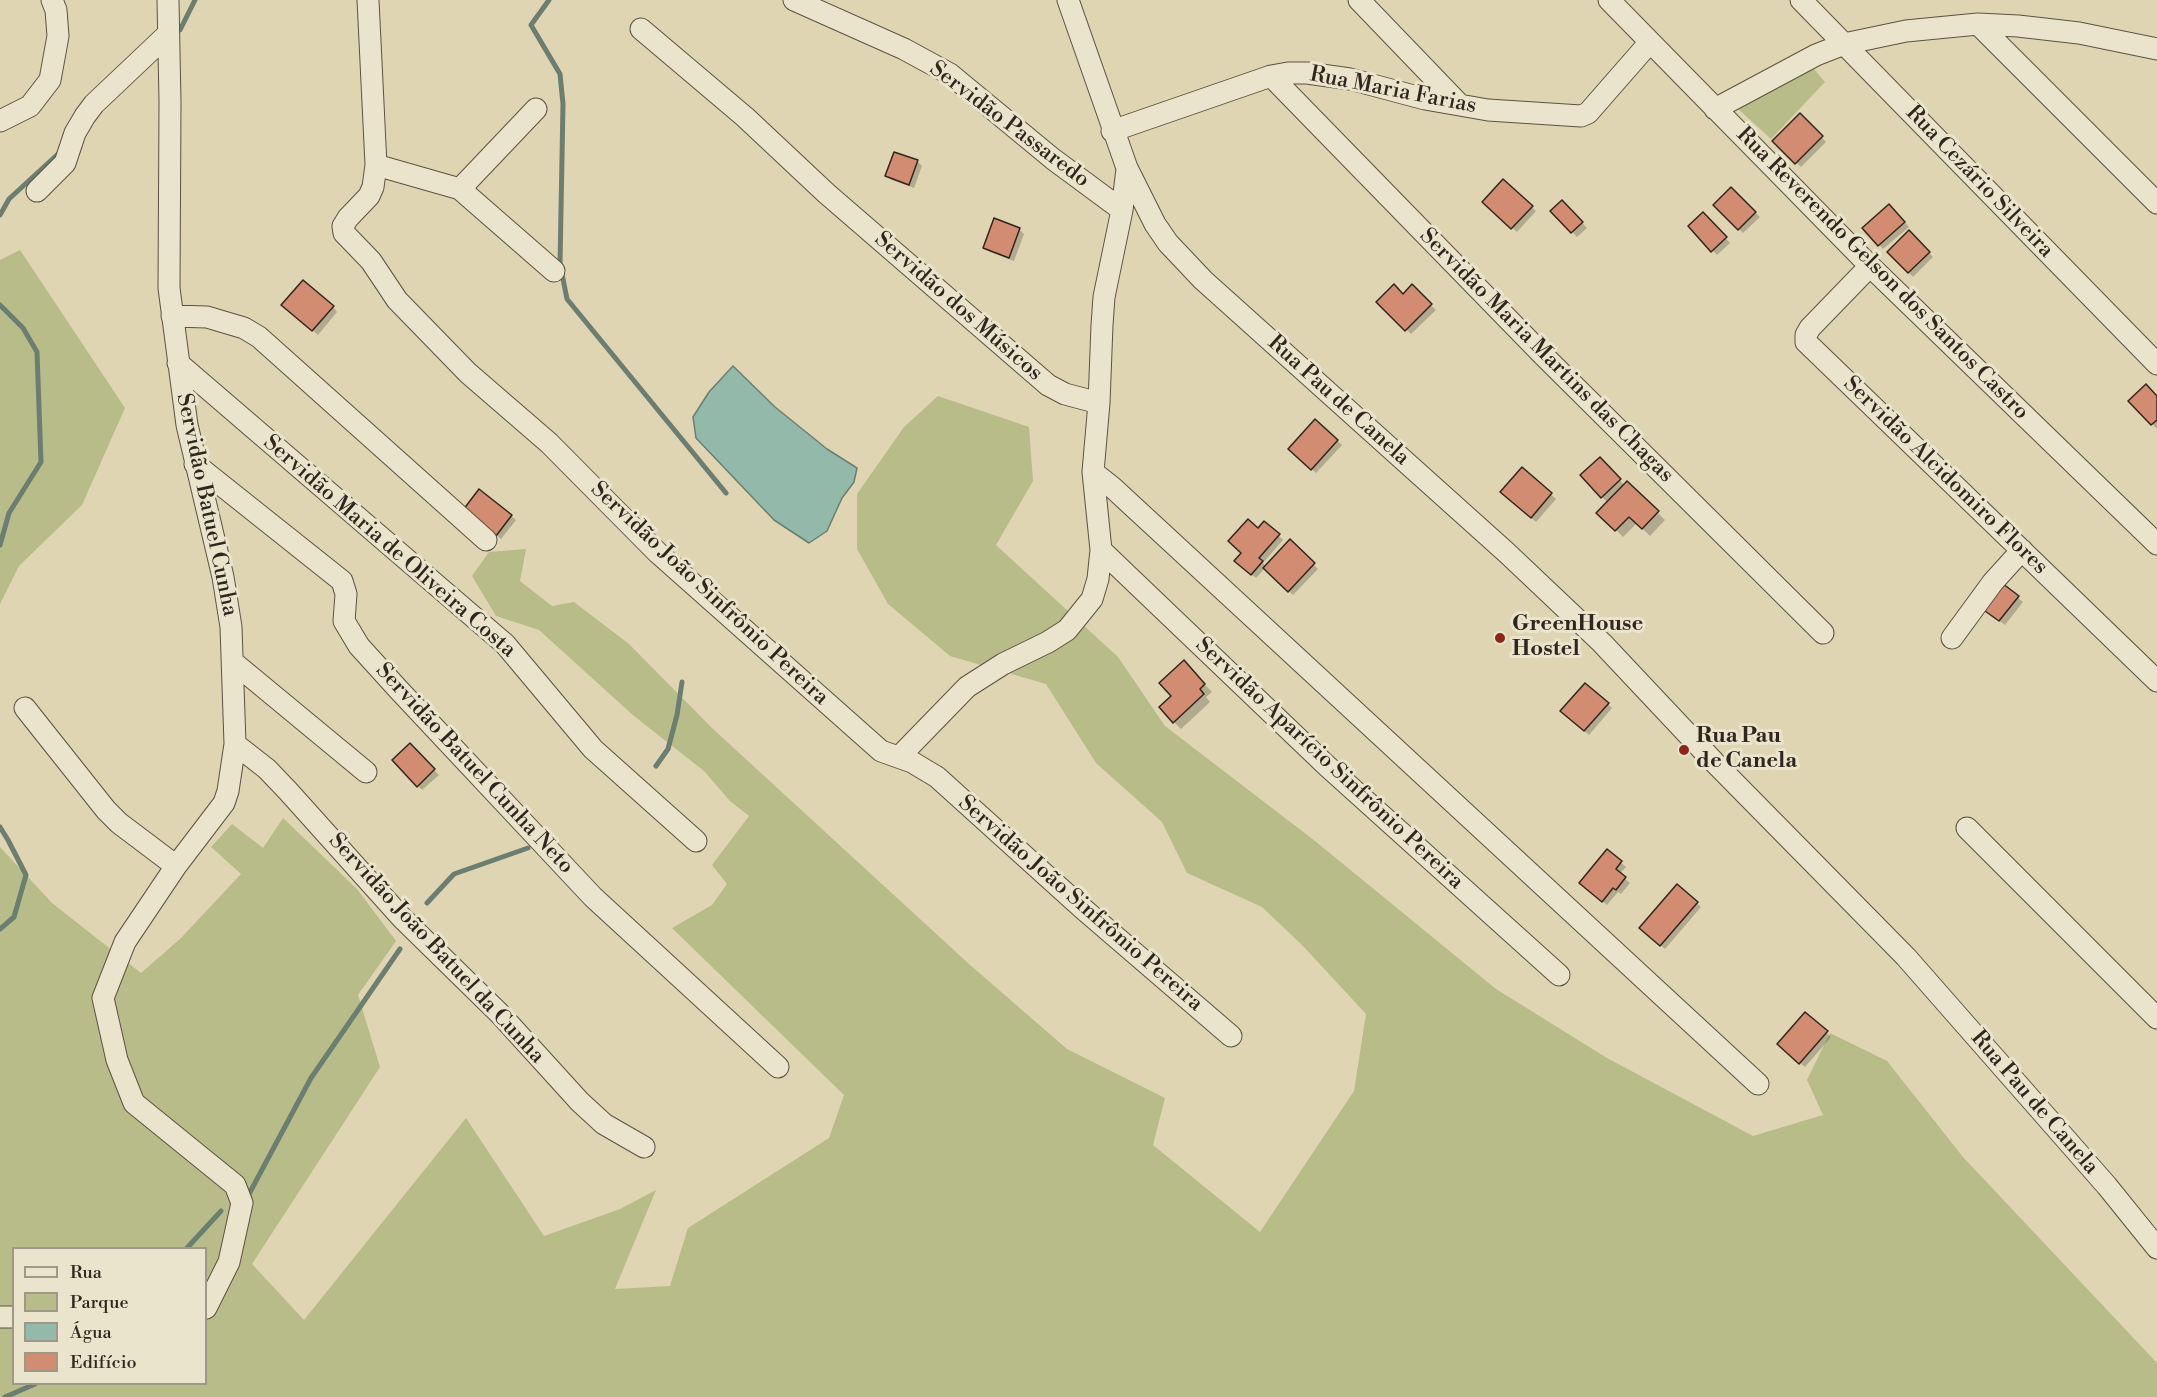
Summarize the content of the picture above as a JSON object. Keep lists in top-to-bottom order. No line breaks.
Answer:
{"streets":{"street":["Rua Maria Farias","Servidão Passaredo","Rua Cezário Silveira","Rua Reverendo Gelson dos Santos Castro","Servidão dos Músicos","Servidão Maria Martins das Chagas","Rua Pau de Canela","Servidão Alcidomiro Flores","Servidão Batuel Cunha","Servidão Maria de Oliveira Costa","Servidão João Sinfrônio Pereira","Servidão Aparício Sinfrônio Pereira","Servidão Batuel Cunha Neto","Servidão João Batuel da Cunha"]},"crossings":[["Rua Maria Farias","Rua Reverendo Gelson dos Santos Castro"],["Rua Maria Farias","Servidão Maria Martins das Chagas"],["Rua Maria Farias","Rua Pau de Canela"],["Rua Reverendo Gelson dos Santos Castro","Servidão Alcidomiro Flores"],["Servidão Batuel Cunha","Servidão Maria de Oliveira Costa"],["Servidão Batuel Cunha","Servidão Batuel Cunha Neto"],["Servidão Batuel Cunha","Servidão João Batuel da Cunha"]],"places":["GreenHouse Hostel","Rua Pau de Canela"],"legend":["Rua","Parque","Água","Edifício"]}
